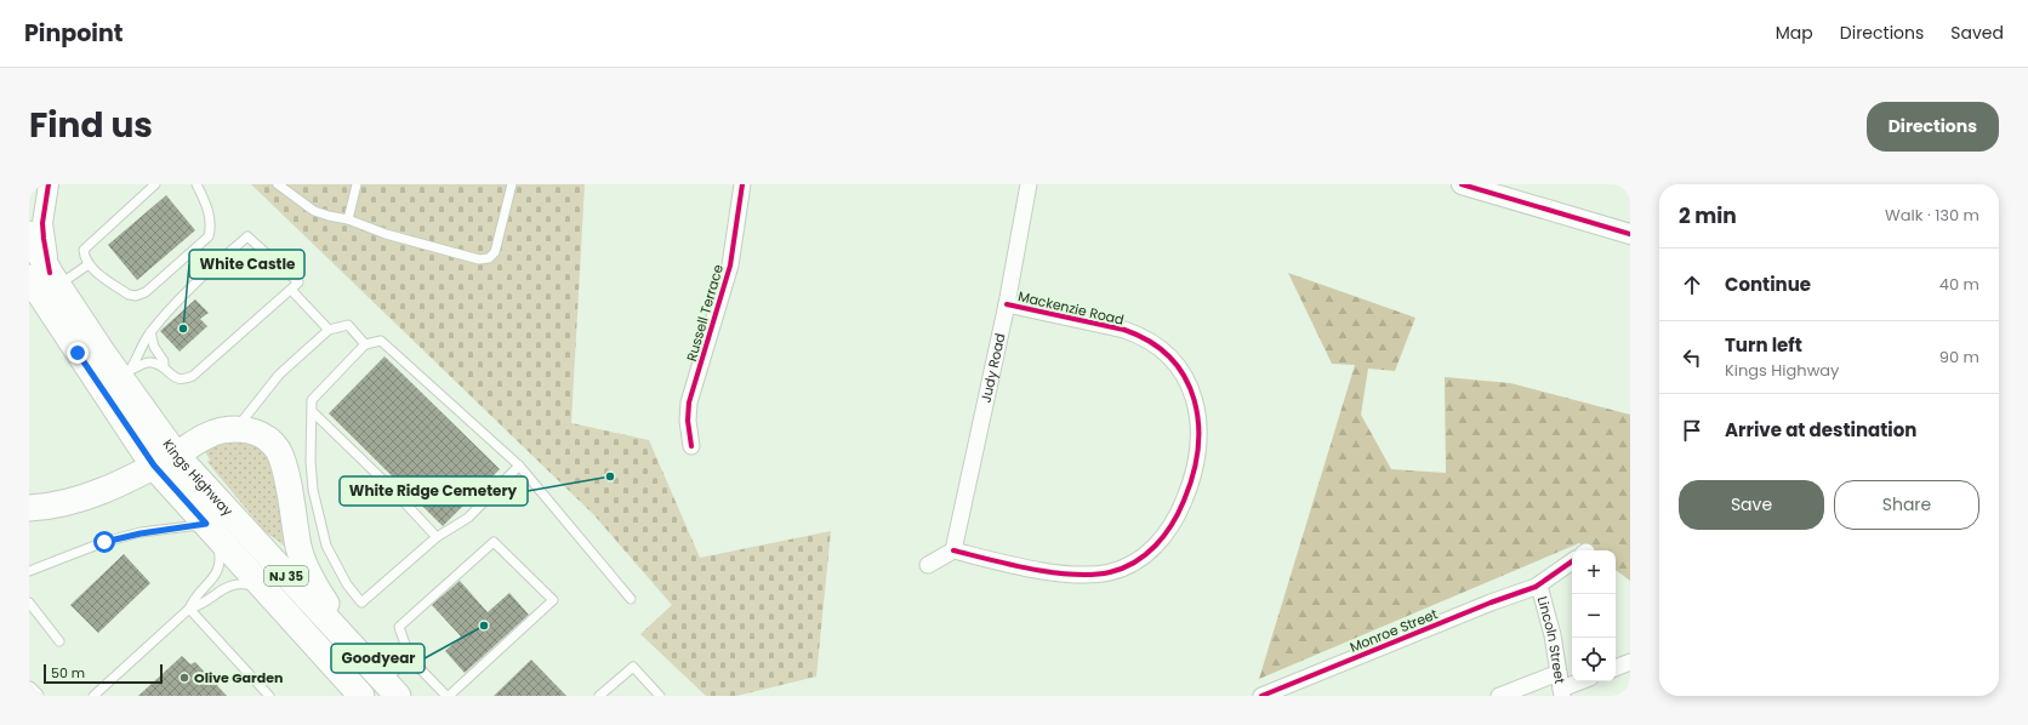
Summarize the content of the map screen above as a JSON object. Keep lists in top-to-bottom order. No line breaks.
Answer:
{"streets":{"main road":["Kings Highway","NJ 35"],"street":["Mackenzie Road","Russell Terrace","Judy Road","Monroe Street","Lincoln Street"]},"crossings":[["Mackenzie Road","Judy Road"],["Monroe Street","Lincoln Street"]],"places":["White Castle","White Ridge Cemetery","Goodyear","Olive Garden"],"scale_bar":"50 m","page":{"header":"Pinpoint","nav":["Map","Directions","Saved"],"title":"Find us","buttons":["Directions",["Save","Share"]],"heading":["2 min","Walk · 130 m"],"list":[["Continue","40 m"],["Turn left","Kings Highway","90 m"],"Arrive at destination"],"map_buttons":["+","−"],"scale":"50 m"}}
